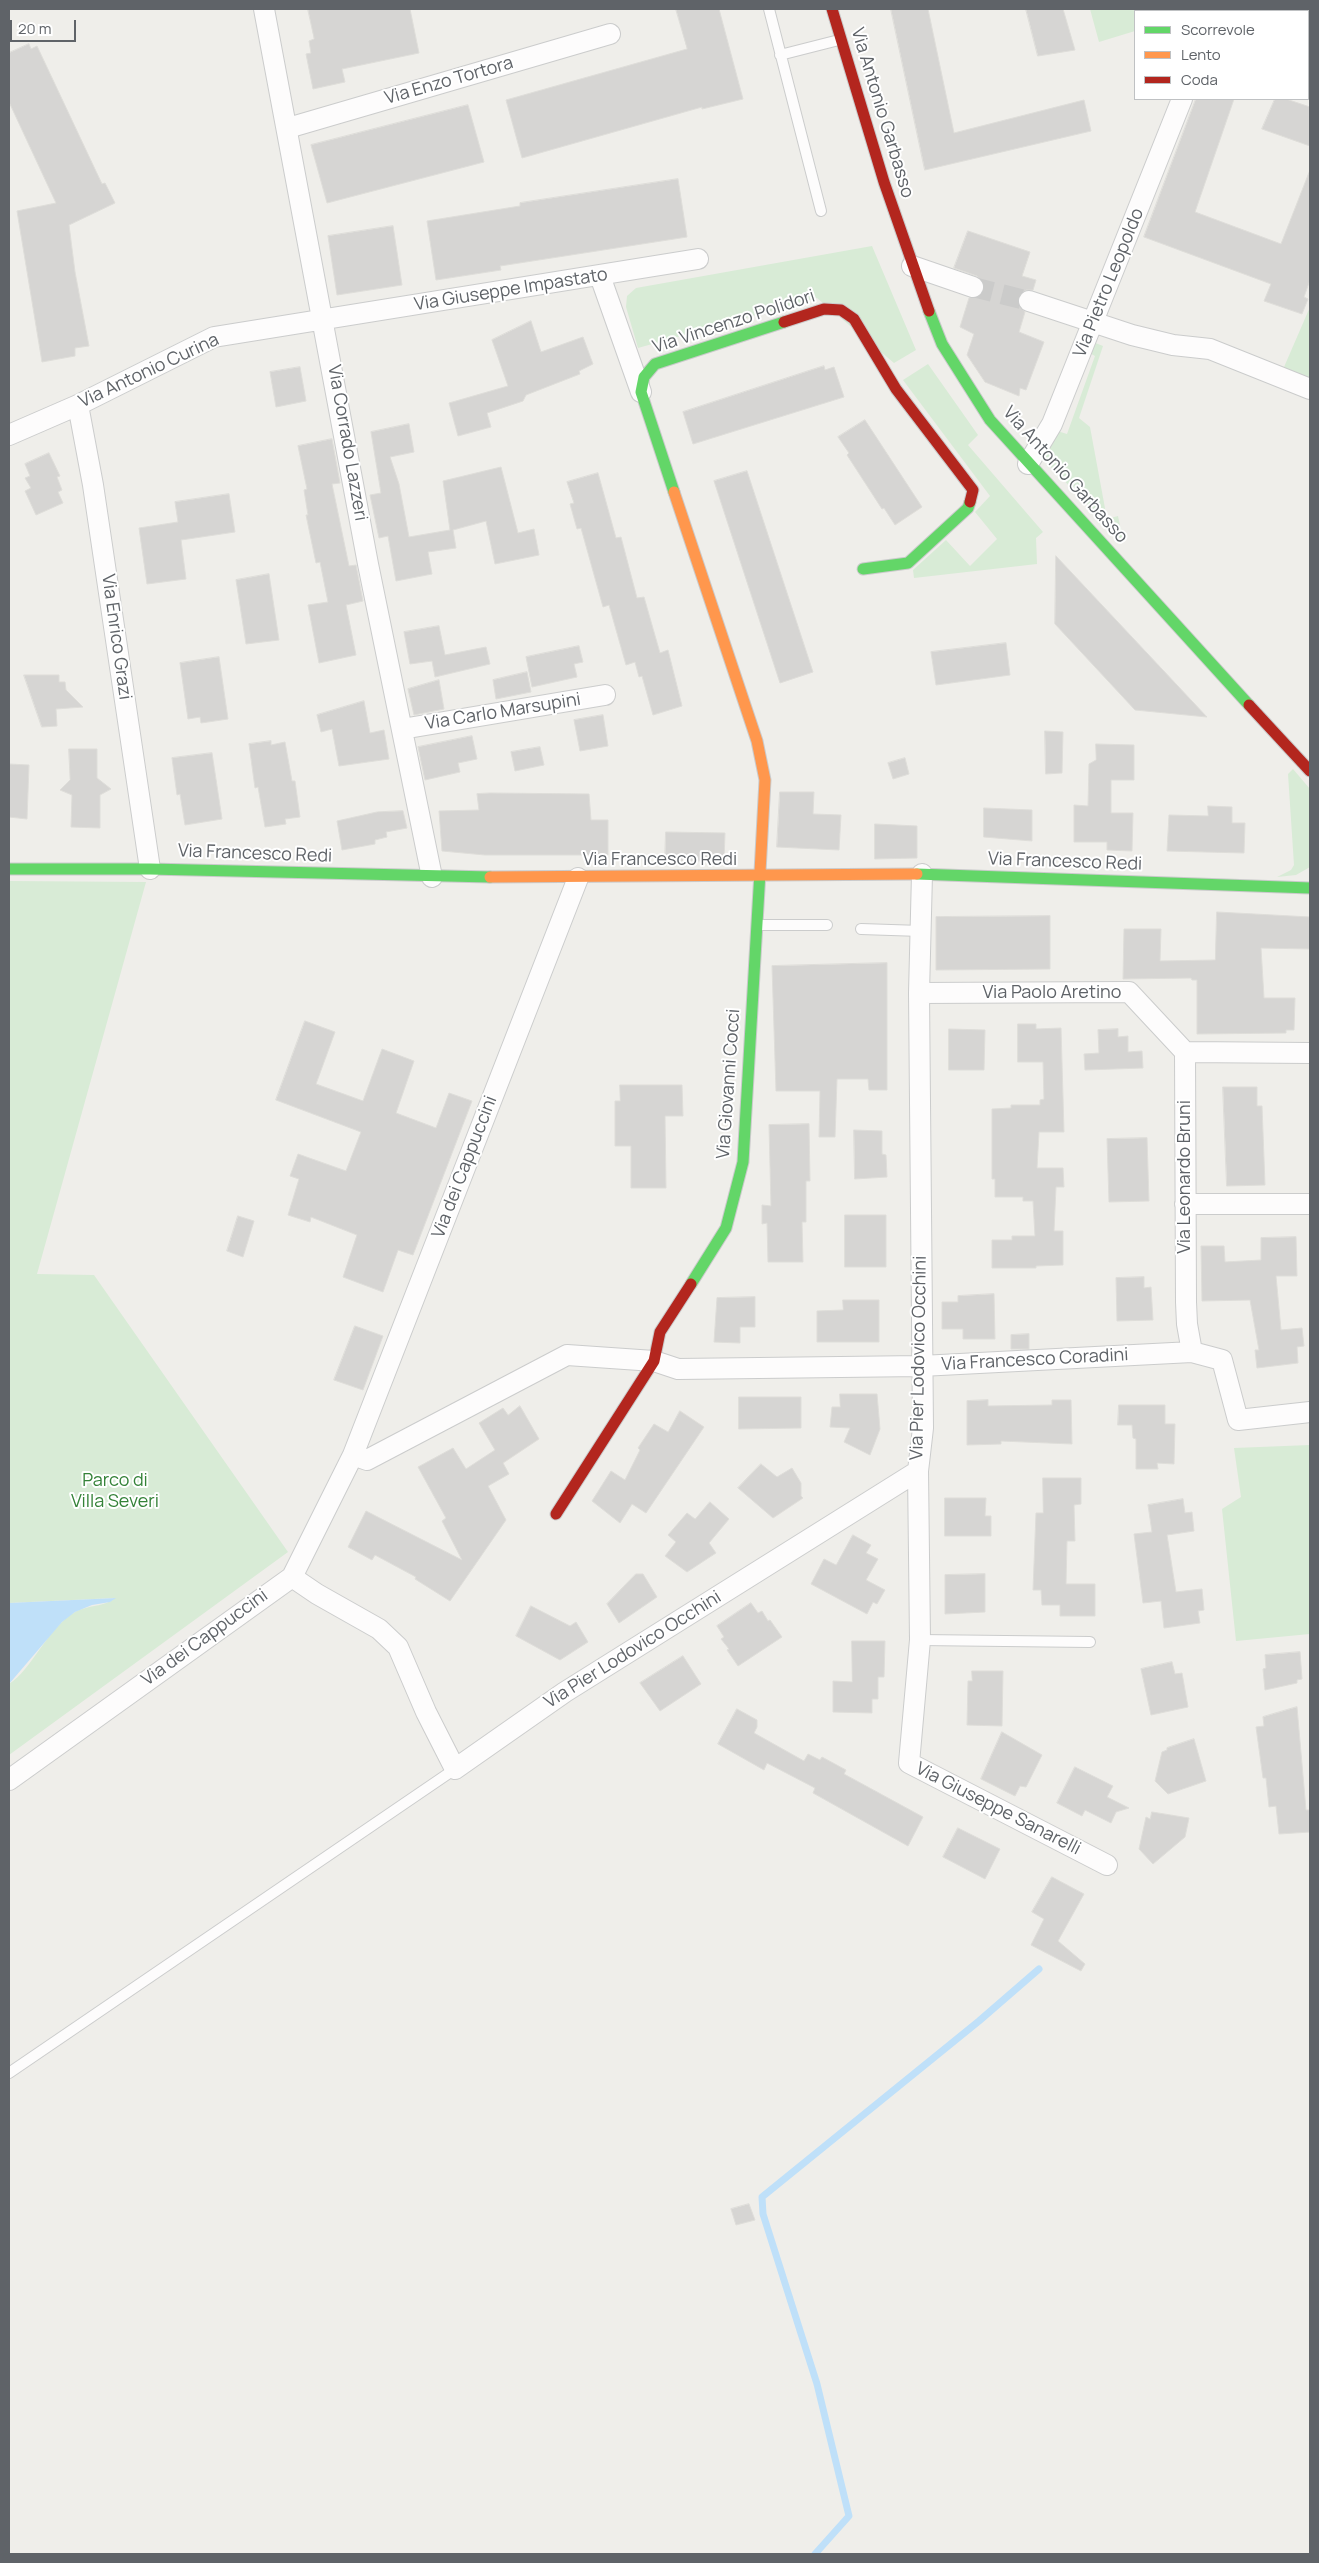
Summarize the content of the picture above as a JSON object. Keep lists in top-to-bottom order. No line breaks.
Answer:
{"streets":{"street":["Via Enzo Tortora","Via Antonio Garbasso","Via Pietro Leopoldo","Via Giuseppe Impastato","Via Vincenzo Polidori","Via Antonio Curina","Via Corrado Lazzeri","Via Enrico Grazi","Via Carlo Marsupini","Via Francesco Redi","Via Paolo Aretino","Via Giovanni Cocci","Via dei Cappuccini","Via Leonardo Bruni","Via Pier Lodovico Occhini","Via Francesco Coradini","Via Giuseppe Sanarelli"]},"crossings":[["Via Enzo Tortora","Via Corrado Lazzeri"],["Via Antonio Garbasso","Via Pietro Leopoldo"],["Via Giuseppe Impastato","Via Antonio Curina"],["Via Giuseppe Impastato","Via Corrado Lazzeri"],["Via Antonio Curina","Via Corrado Lazzeri"],["Via Antonio Curina","Via Enrico Grazi"],["Via Corrado Lazzeri","Via Carlo Marsupini"],["Via Corrado Lazzeri","Via Francesco Redi"],["Via Enrico Grazi","Via Francesco Redi"],["Via Francesco Redi","Via Giovanni Cocci"],["Via Francesco Redi","Via dei Cappuccini"],["Via Francesco Redi","Via Pier Lodovico Occhini"],["Via Paolo Aretino","Via Leonardo Bruni"],["Via Paolo Aretino","Via Pier Lodovico Occhini"],["Via Giovanni Cocci","Via Francesco Coradini"],["Via Leonardo Bruni","Via Francesco Coradini"],["Via Pier Lodovico Occhini","Via Francesco Coradini"],["Via Pier Lodovico Occhini","Via Giuseppe Sanarelli"]],"parks":["Parco di Villa Severi"],"legend":["Scorrevole","Lento","Coda"],"scale_bar":"20 m"}
